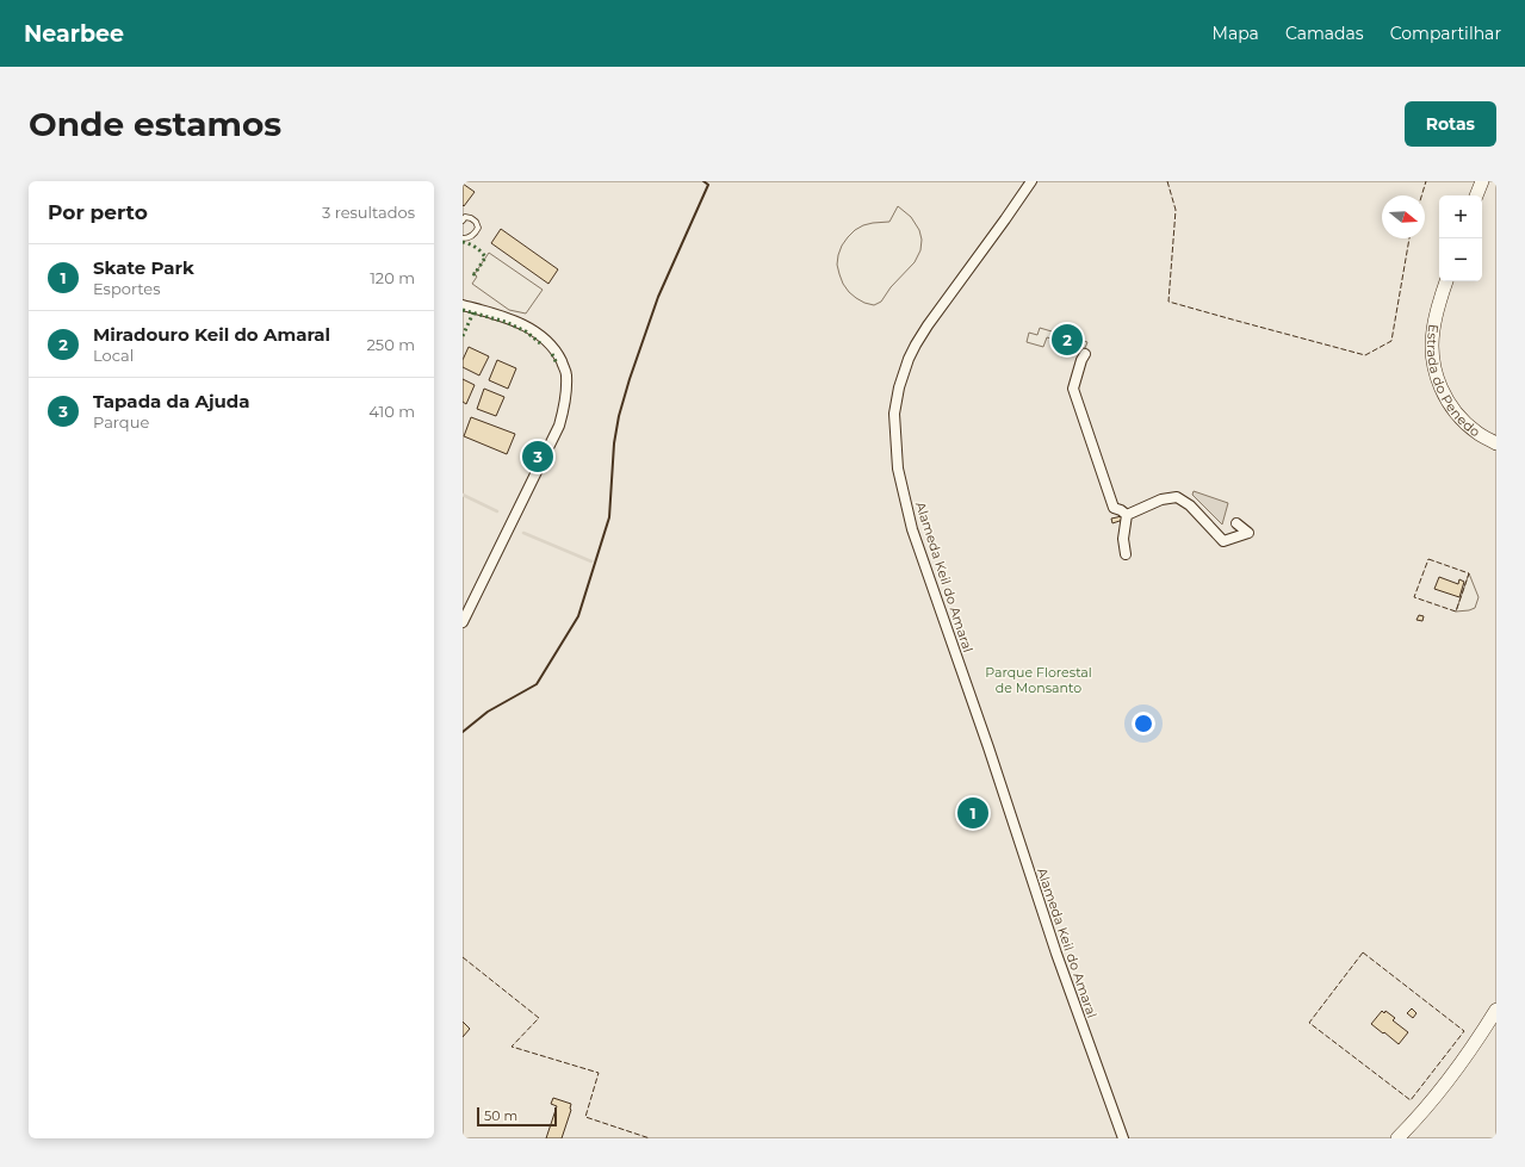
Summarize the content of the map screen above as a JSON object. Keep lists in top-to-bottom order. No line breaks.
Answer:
{"streets":{"street":["Estrada do Penedo","Alameda Keil do Amaral"]},"parks":["Parque Florestal de Monsanto"],"scale_bar":"50 m","north":"right","page":{"header":"Nearbee","nav":["Mapa","Camadas","Compartilhar"],"buttons":"Rotas","title":"Onde estamos","heading":["Por perto","3 resultados"],"map_buttons":["+","−"],"list":[{"mark":"1","name":"Skate Park","note":"Esportes","value":"120 m"},{"mark":"2","name":"Miradouro Keil do Amaral","note":"Local","value":"250 m"},{"mark":"3","name":"Tapada da Ajuda","note":"Parque","value":"410 m"}],"pins":["2","3","1"],"scale":"50 m"}}
